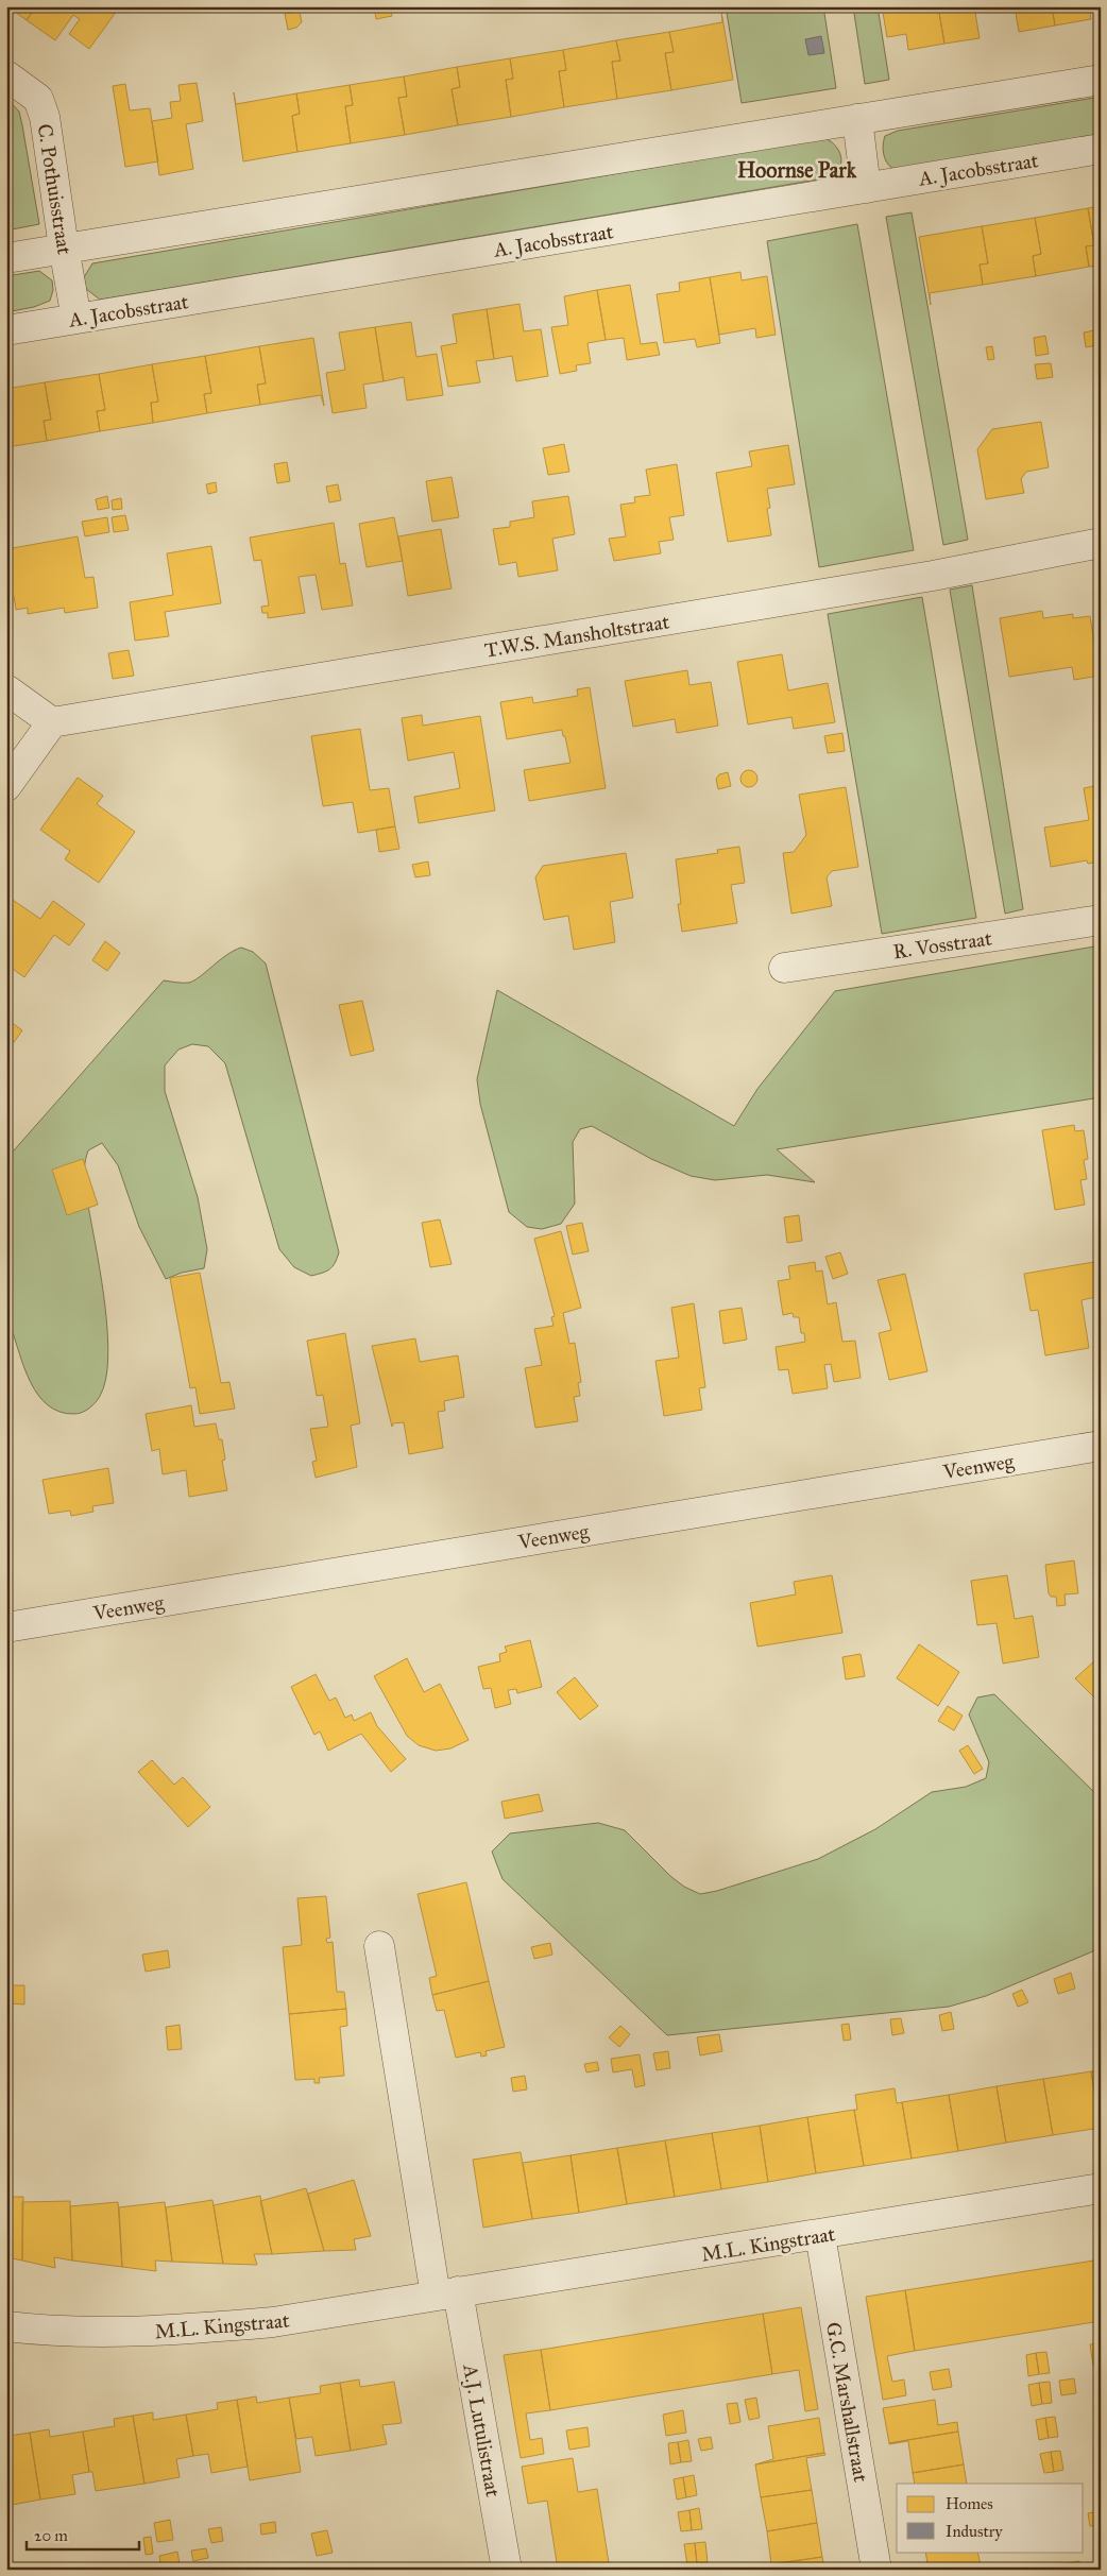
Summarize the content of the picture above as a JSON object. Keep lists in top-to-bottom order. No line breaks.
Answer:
{"streets":{"street":["A. Jacobsstraat","C. Pothuisstraat","T.W.S. Mansholtstraat","R. Vosstraat","Veenweg","M.L. Kingstraat","G.C. Marshallstraat","A.J. Lutulistraat"]},"crossings":[["A. Jacobsstraat","C. Pothuisstraat"],["M.L. Kingstraat","G.C. Marshallstraat"],["M.L. Kingstraat","A.J. Lutulistraat"]],"districts":["Hoornse Park"],"legend":["Homes","Industry"],"scale_bar":"20 m"}
